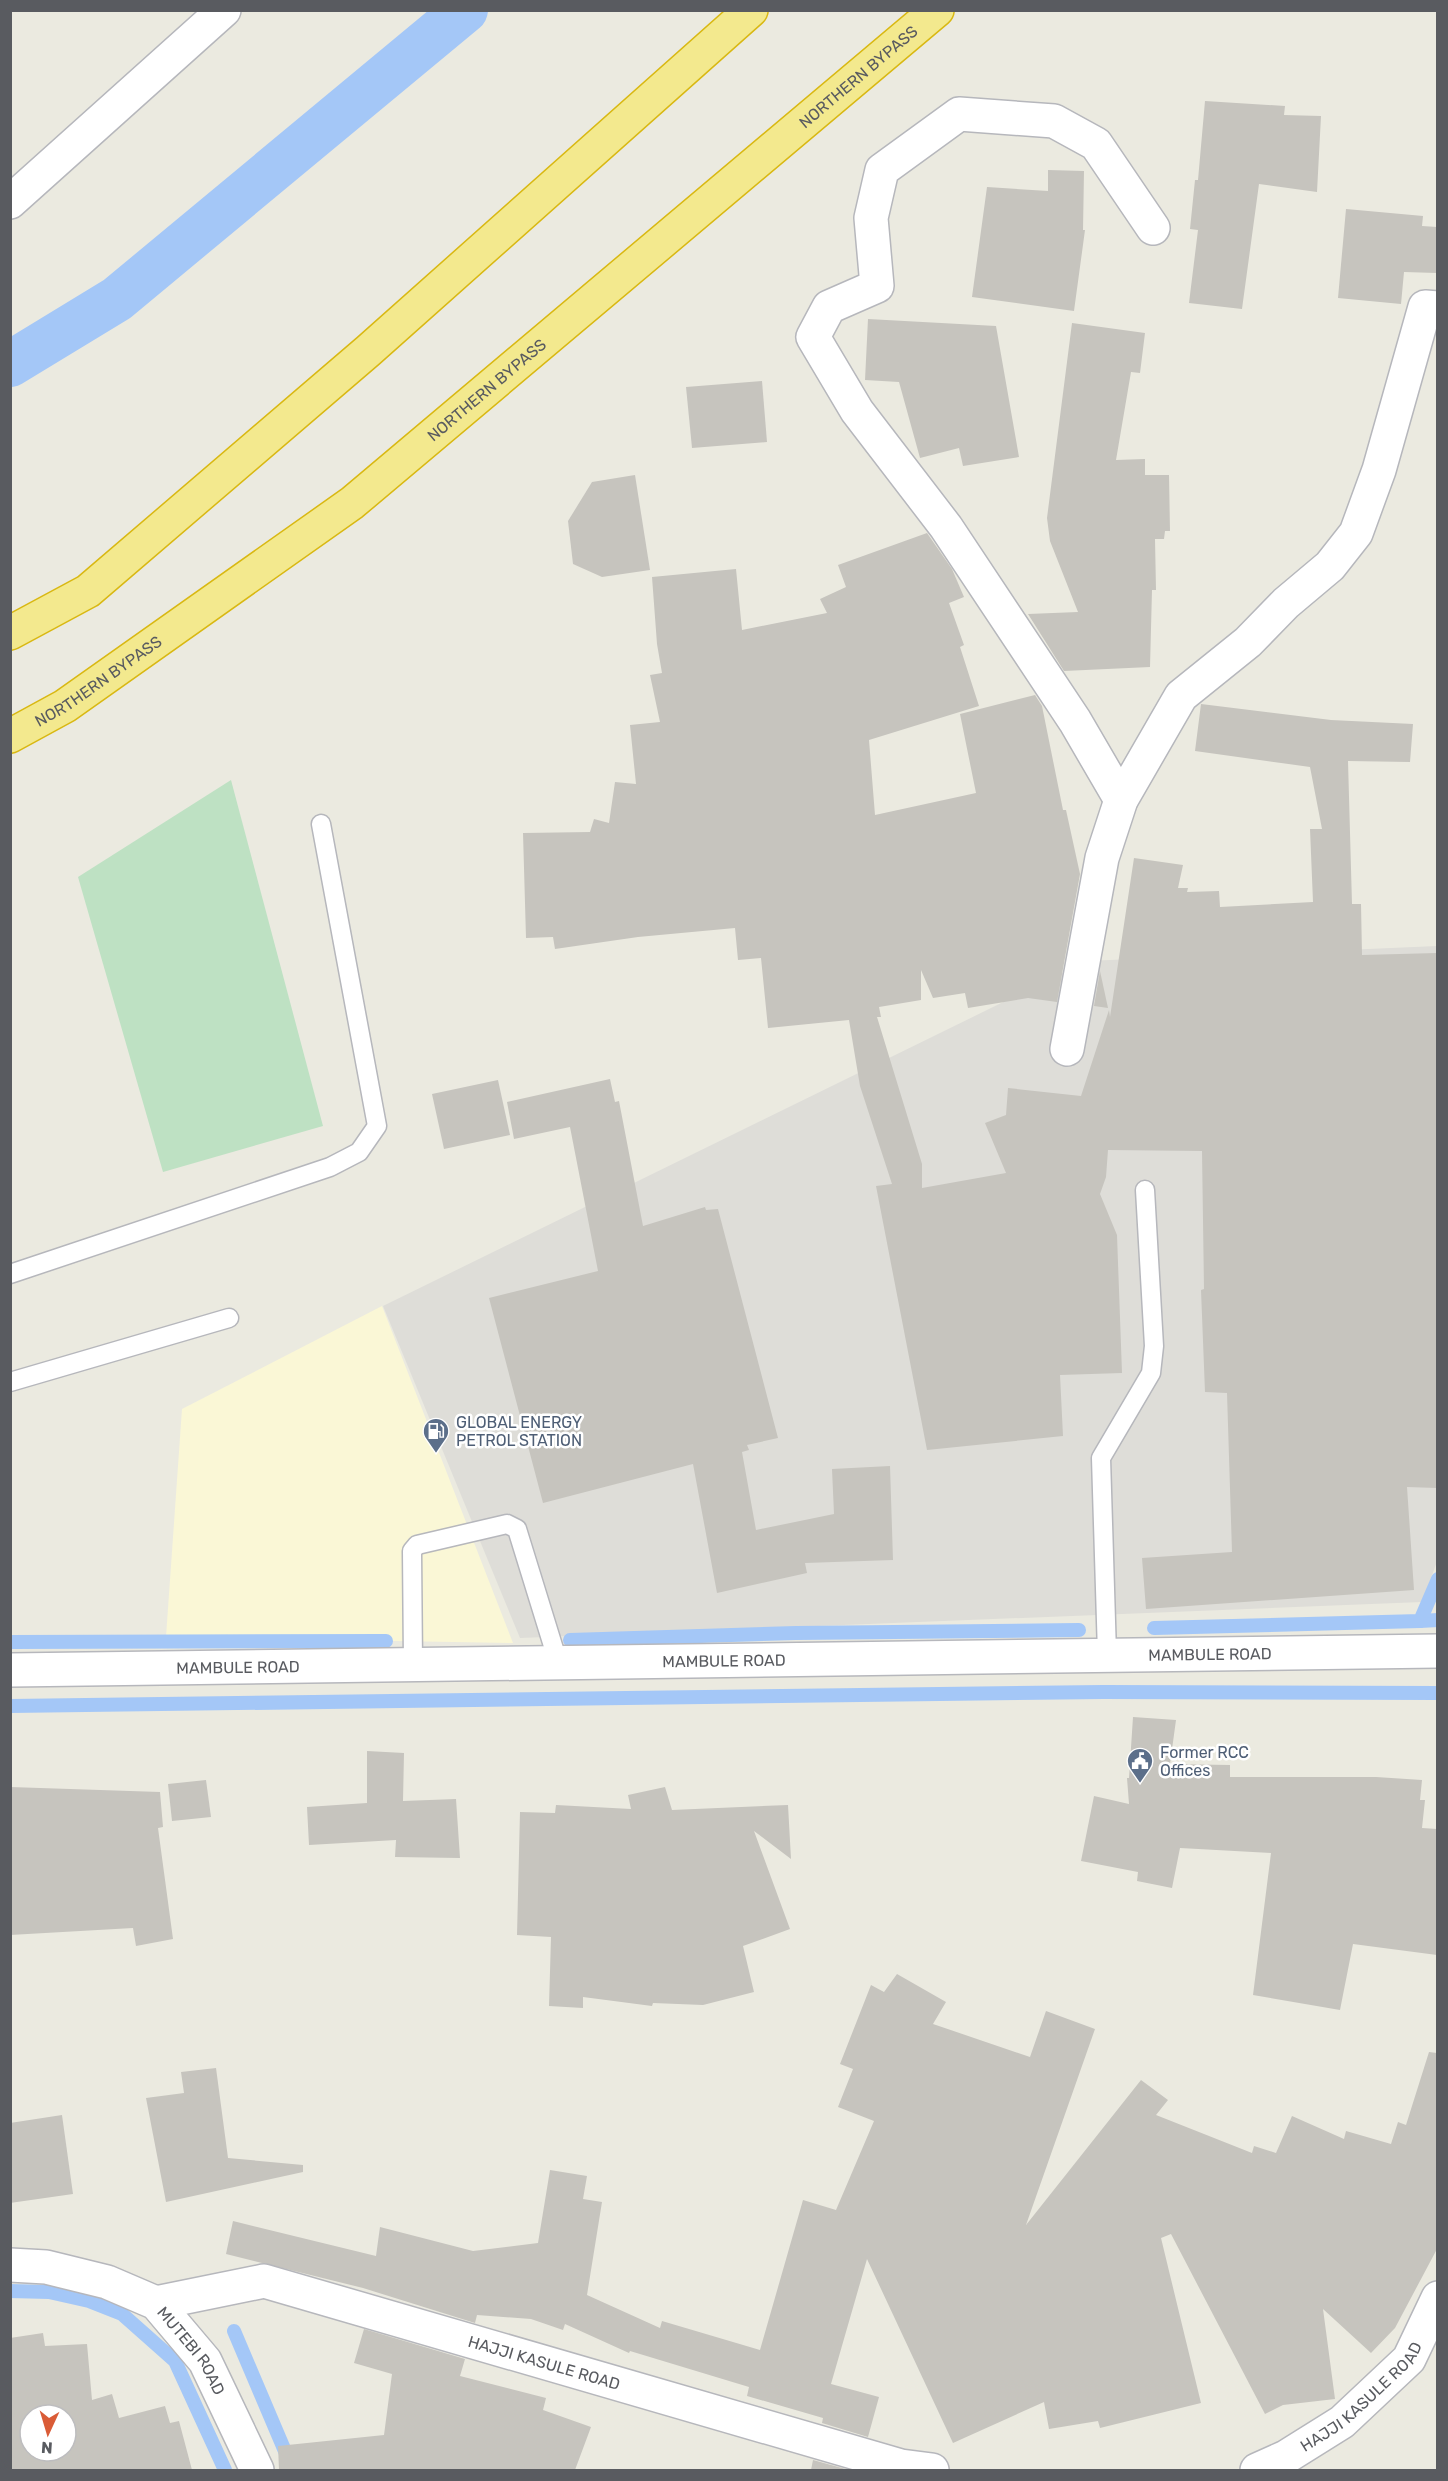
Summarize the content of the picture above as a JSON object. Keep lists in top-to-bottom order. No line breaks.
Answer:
{"streets":{"highway":["NORTHERN BYPASS"],"street":["MAMBULE ROAD","MUTEBI ROAD","HAJJI KASULE ROAD"]},"crossings":[["MUTEBI ROAD","HAJJI KASULE ROAD"]],"places":{"fuel station":["GLOBAL ENERGY PETROL STATION"],"public building":["Former RCC Offices"]},"north":"bottom"}
